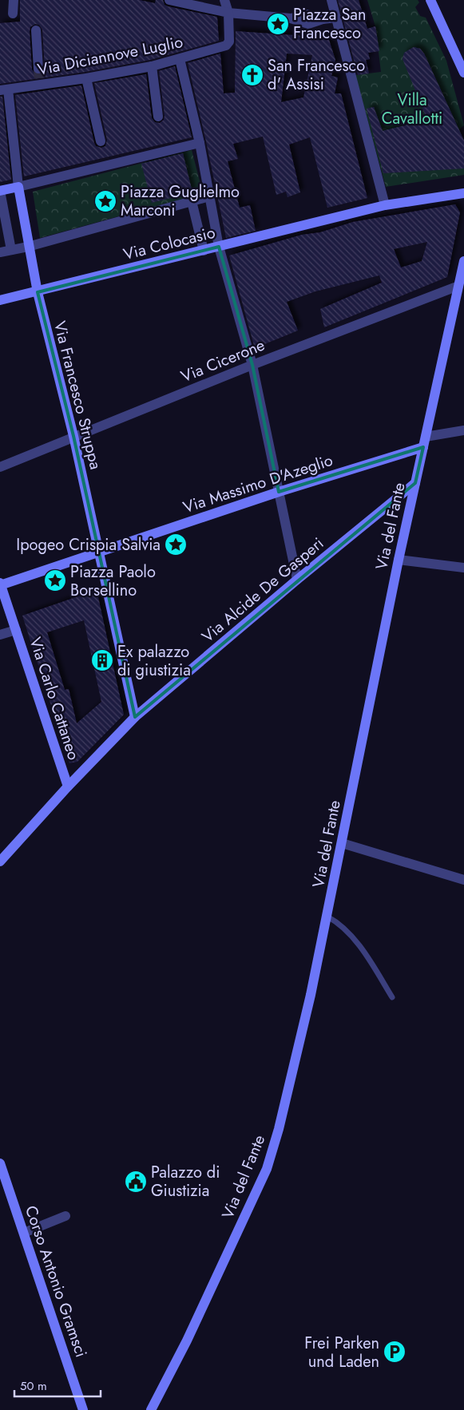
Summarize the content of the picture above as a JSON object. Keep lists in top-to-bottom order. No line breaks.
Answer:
{"streets":{"street":["Via Diciannove Luglio","Via Colocasio","Via Cicerone","Via Francesco Struppa","Via Massimo D'Azeglio","Via del Fante","Via Alcide De Gasperi","Via Carlo Cattaneo","Corso Antonio Gramsci"]},"crossings":[["Via Colocasio","Via Francesco Struppa"],["Via Cicerone","Via Francesco Struppa"],["Via Cicerone","Via del Fante"],["Via Francesco Struppa","Via Massimo D'Azeglio"],["Via Francesco Struppa","Via Alcide De Gasperi"],["Via Massimo D'Azeglio","Via del Fante"],["Via Massimo D'Azeglio","Via Carlo Cattaneo"],["Via del Fante","Via Alcide De Gasperi"],["Via Alcide De Gasperi","Via Carlo Cattaneo"]],"parks":["Villa Cavallotti"],"places":{"place":["Piazza San Francesco","Piazza Guglielmo Marconi","Ipogeo Crispia Salvia","Piazza Paolo Borsellino"],"church":["San Francesco d' Assisi"],"building":["Ex palazzo di giustizia"],"public building":["Palazzo di Giustizia"],"parking":["Frei Parken und Laden"]},"scale_bar":"50 m"}
